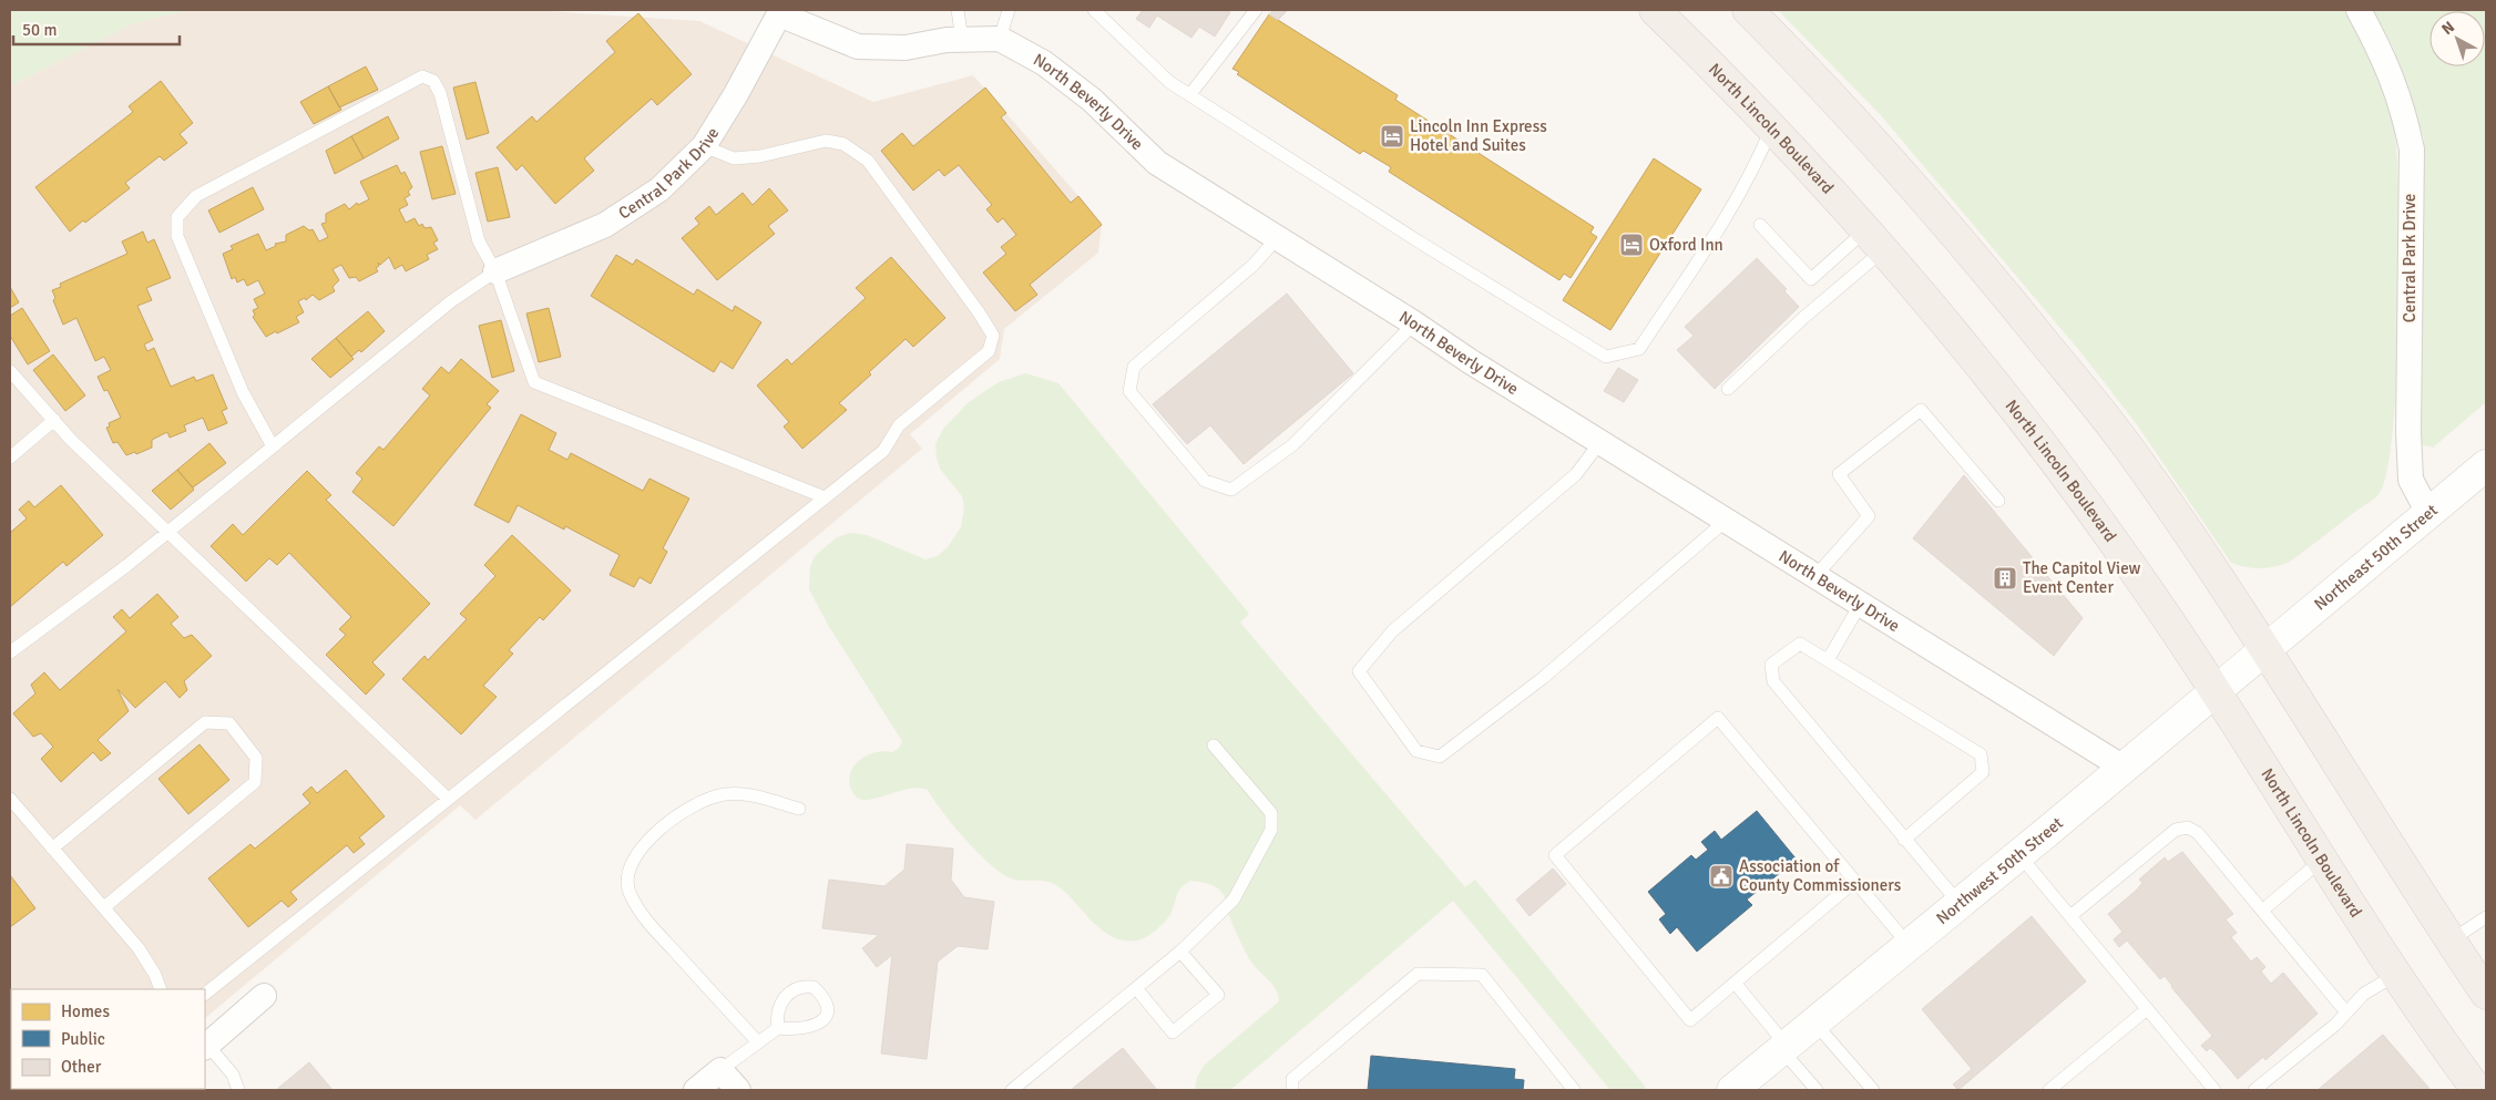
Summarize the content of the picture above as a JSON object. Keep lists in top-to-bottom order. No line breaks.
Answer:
{"streets":{"main road":["North Lincoln Boulevard","Northeast 50th Street","Northwest 50th Street"],"street":["North Beverly Drive","Central Park Drive"]},"crossings":[["North Beverly Drive","Northwest 50th Street"],["North Lincoln Boulevard","Northwest 50th Street"],["Central Park Drive","Northeast 50th Street"],["Northeast 50th Street","Northwest 50th Street"]],"places":{"hotel":["Lincoln Inn Express Hotel and Suites","Oxford Inn"],"building":["The Capitol View Event Center"],"public building":["Association of County Commissioners"]},"legend":["Homes","Public","Other"],"scale_bar":"50 m","north":"top left"}
